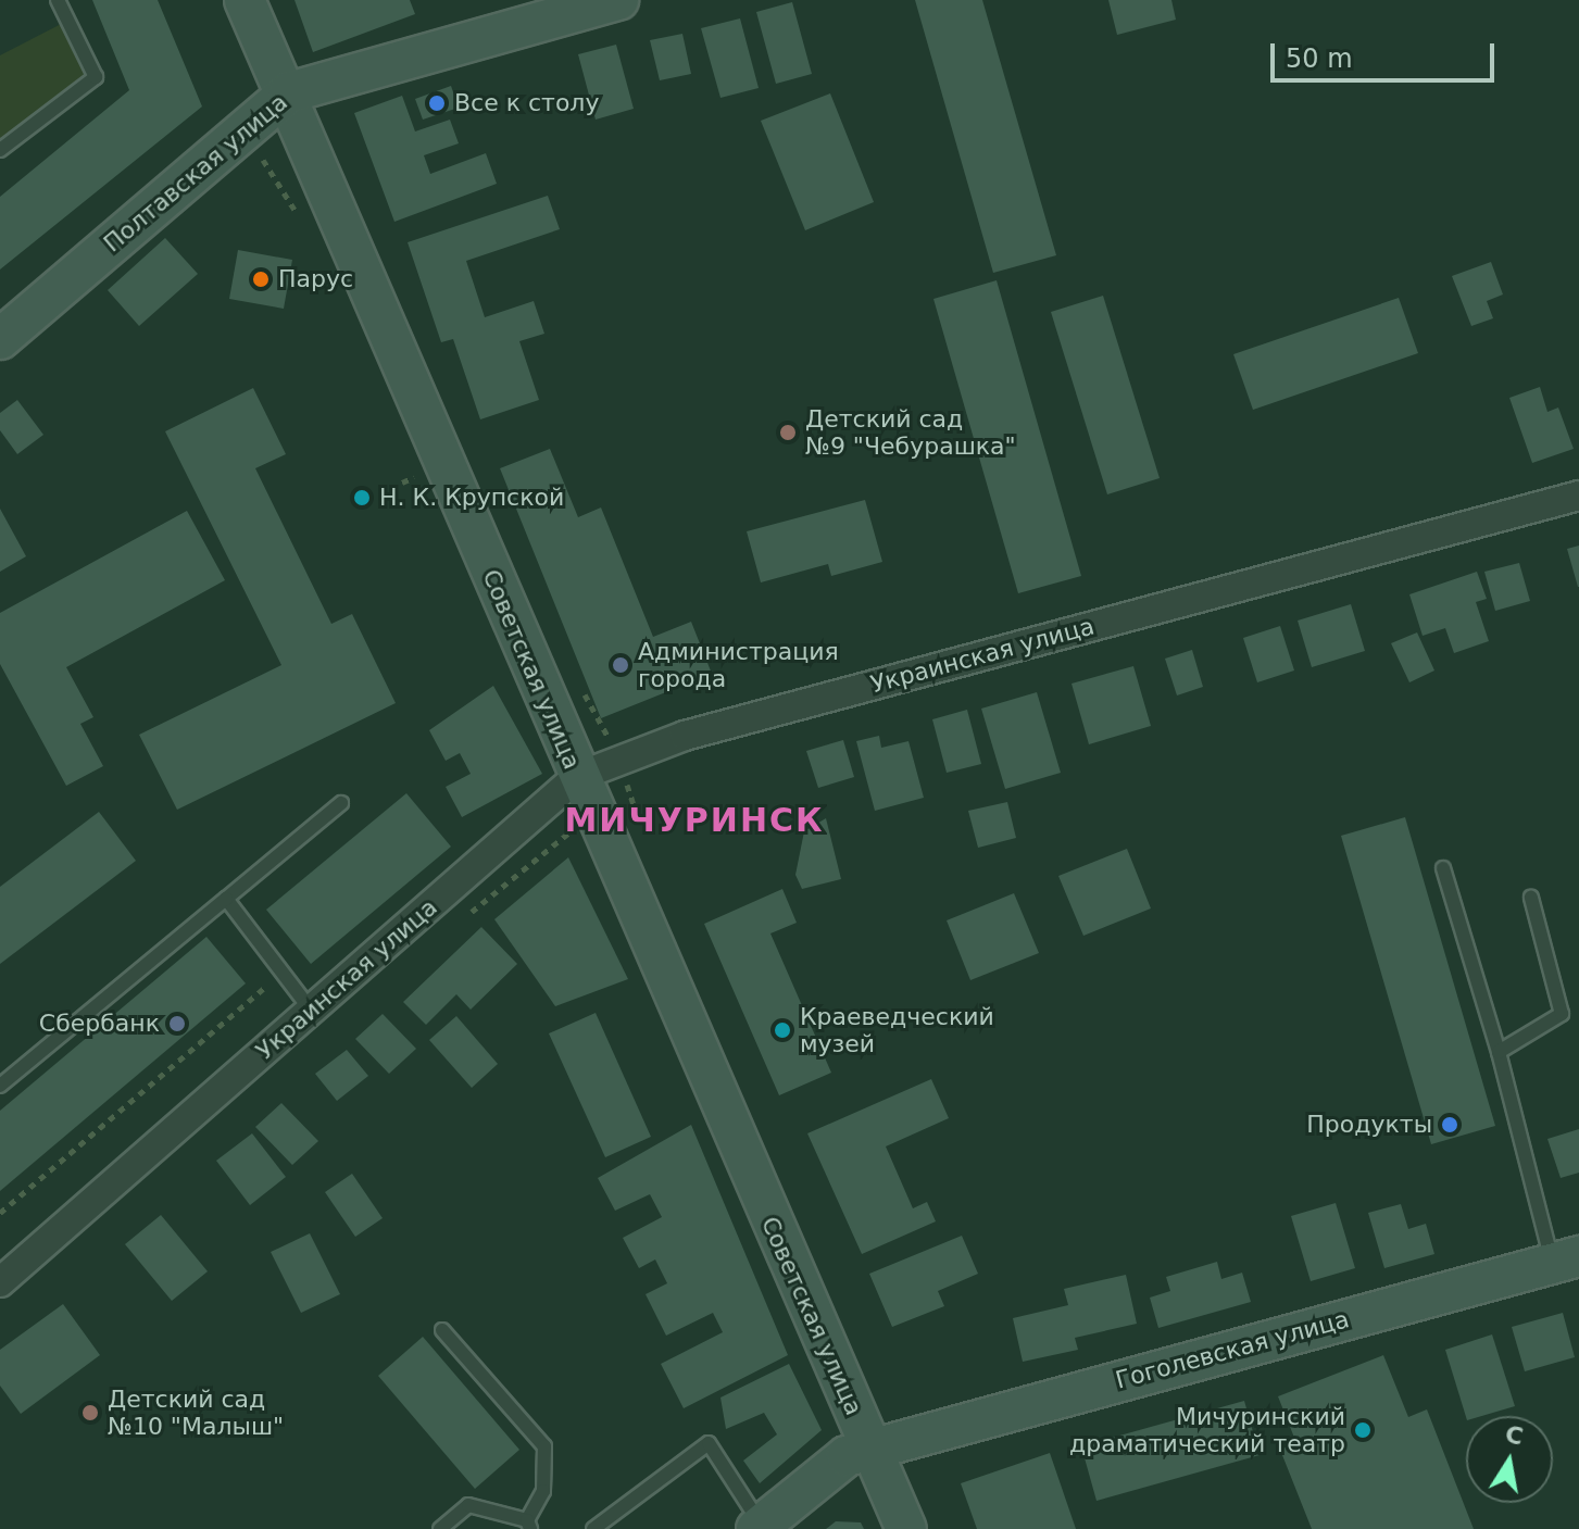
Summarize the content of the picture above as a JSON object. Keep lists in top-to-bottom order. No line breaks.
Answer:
{"streets":{"main road":["Полтавская улица","Советская улица","Гоголевская улица"],"street":["Украинская улица"]},"crossings":[["Полтавская улица","Советская улица"],["Украинская улица","Советская улица"],["Советская улица","Гоголевская улица"]],"districts":["МИЧУРИНСК"],"places":["Все к столу","Парус","Детский сад №9 \"Чебурашка\"","Н. К. Крупской","Администрация города","Сбербанк","Краеведческий музей","Продукты","Детский сад №10 \"Малыш\"","Мичуринский драматический театр"],"scale_bar":"50 m","north":"top"}
